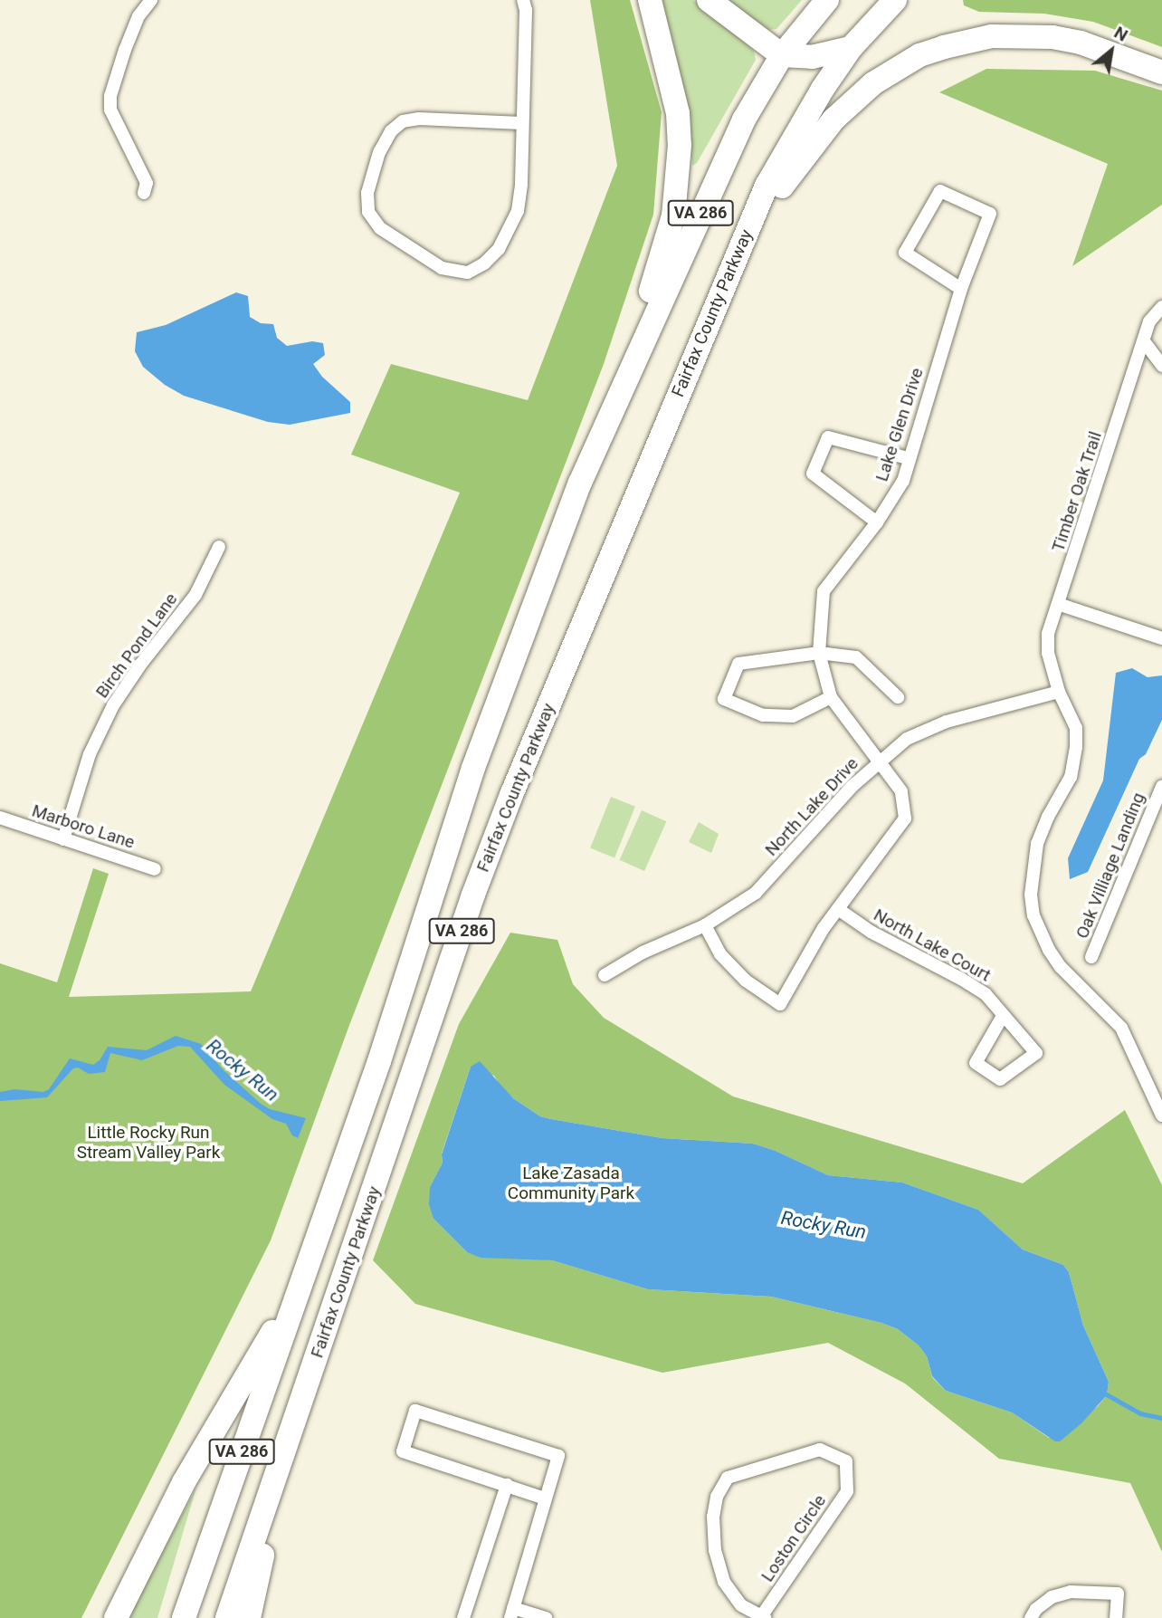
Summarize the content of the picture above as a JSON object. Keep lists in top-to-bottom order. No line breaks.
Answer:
{"streets":{"highway":["VA 286","Fairfax County Parkway"],"street":["Lake Glen Drive","Timber Oak Trail","Birch Pond Lane","North Lake Drive","Marboro Lane","Oak Villiage Landing","North Lake Court","Loston Circle"]},"crossings":[["Lake Glen Drive","North Lake Drive"],["Timber Oak Trail","North Lake Drive"],["Birch Pond Lane","Marboro Lane"]],"water":["Rocky Run"],"parks":["Little Rocky Run Stream Valley Park","Lake Zasada Community Park"],"north":"top right"}
